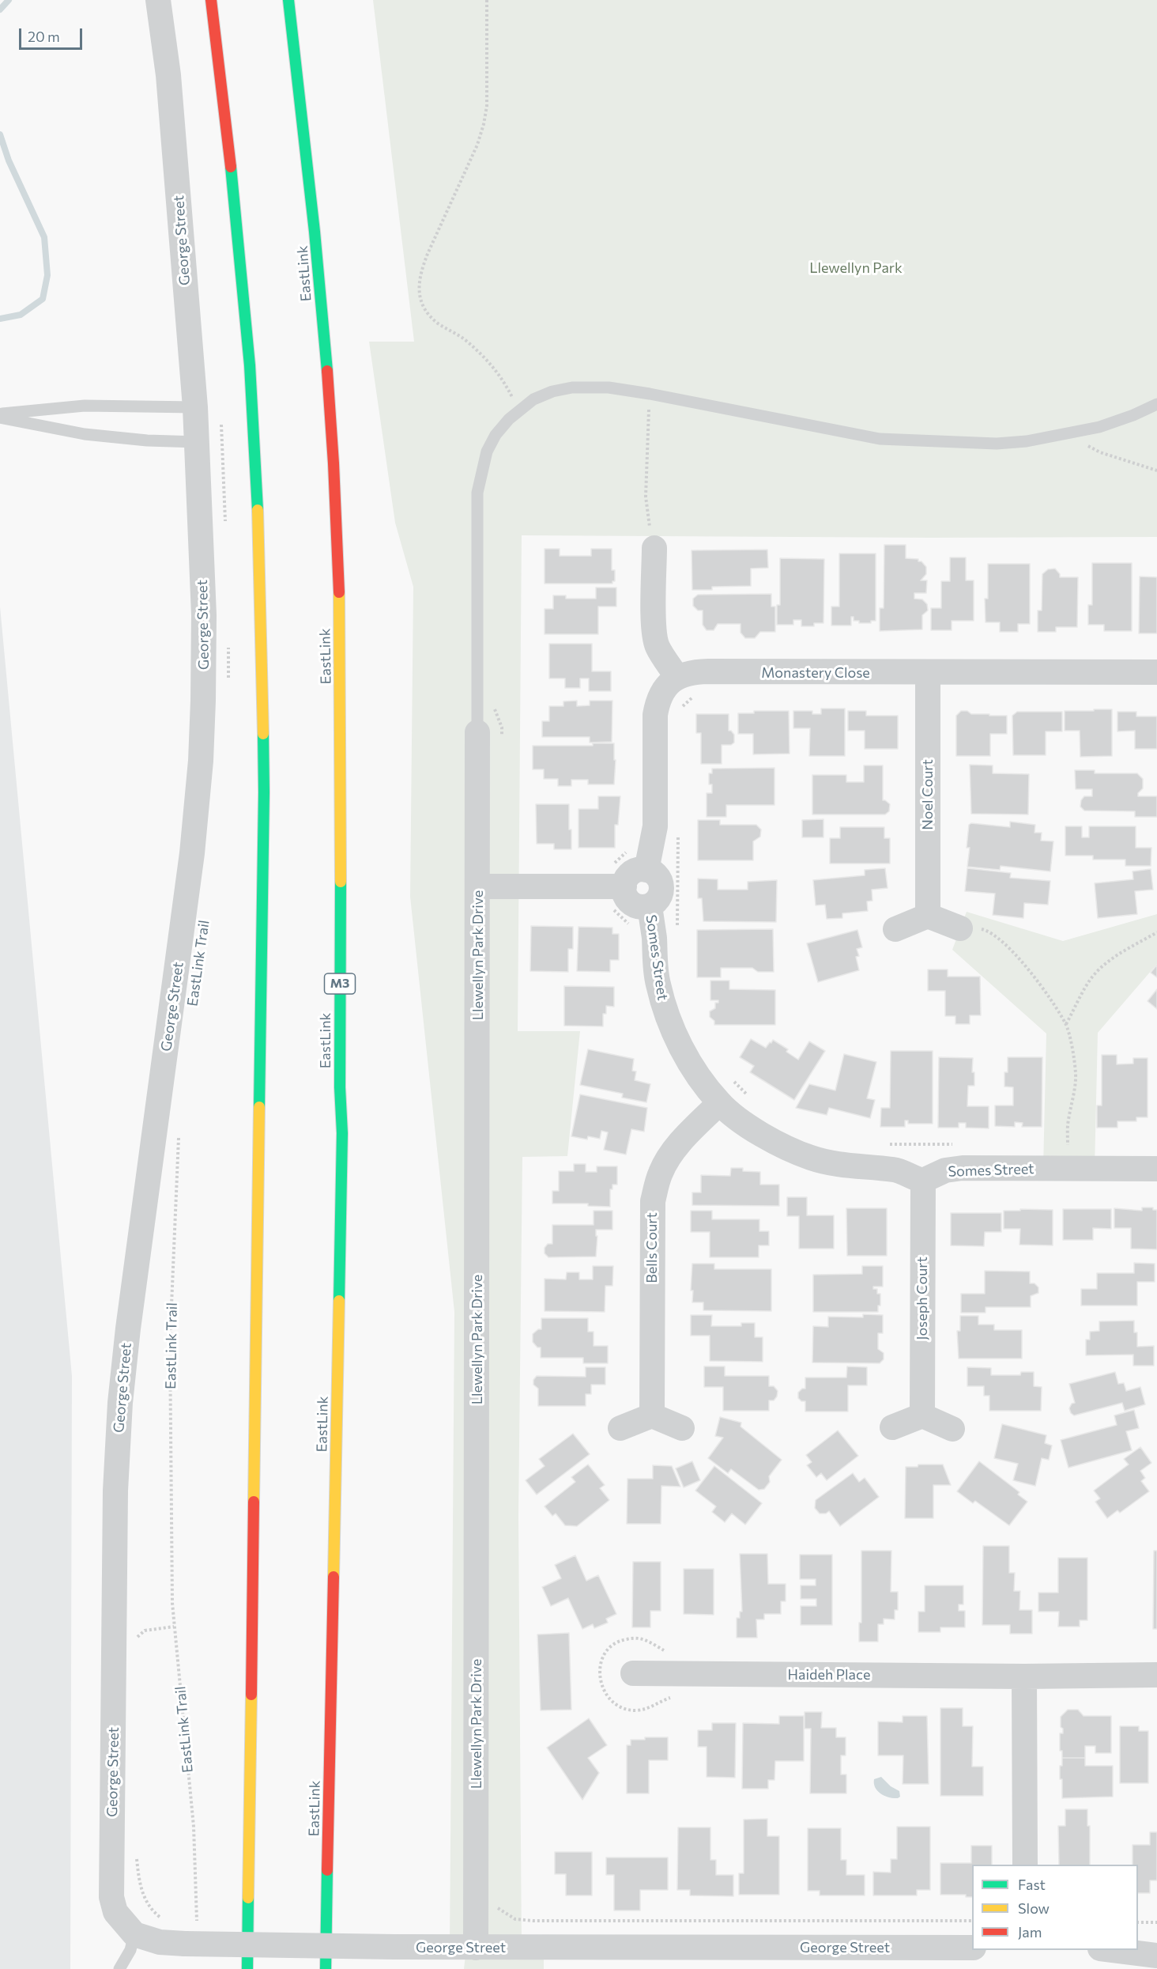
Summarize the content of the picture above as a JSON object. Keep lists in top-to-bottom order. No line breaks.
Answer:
{"streets":{"highway":["EastLink","M3"],"street":["George Street","Monastery Close","Noel Court","Llewellyn Park Drive","Somes Street","Bells Court","Joseph Court","Haideh Place"],"path":["EastLink Trail"]},"crossings":[["George Street","Llewellyn Park Drive"],["Monastery Close","Noel Court"],["Somes Street","Bells Court"],["Somes Street","Joseph Court"]],"parks":["Llewellyn Park"],"legend":["Fast","Slow","Jam"],"scale_bar":"20 m"}
